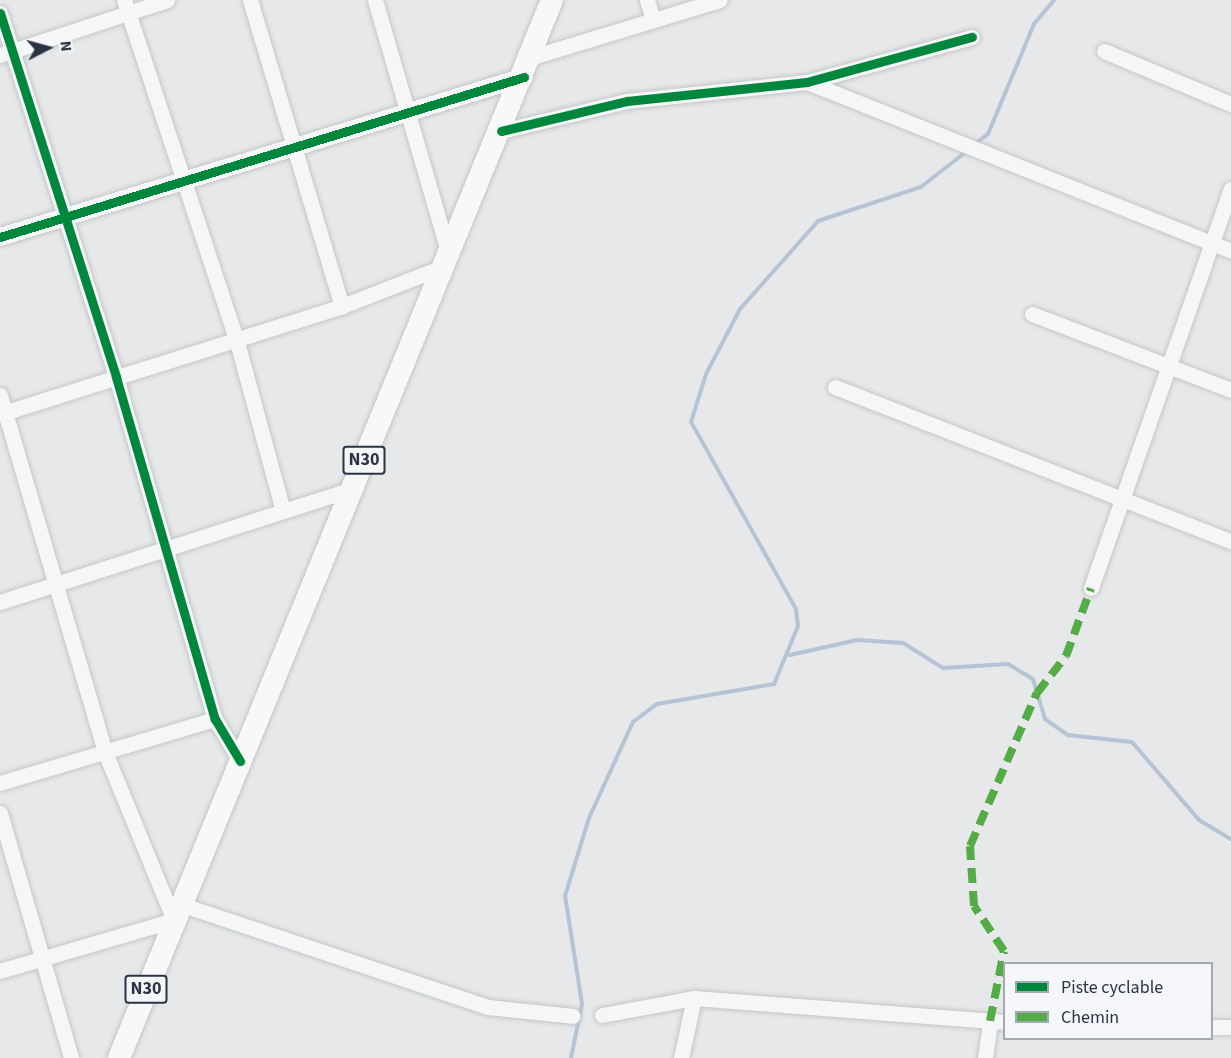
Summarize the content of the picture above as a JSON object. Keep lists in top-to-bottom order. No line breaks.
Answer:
{"streets":{"main road":["N30"]},"legend":["Piste cyclable","Chemin"],"north":"right"}
